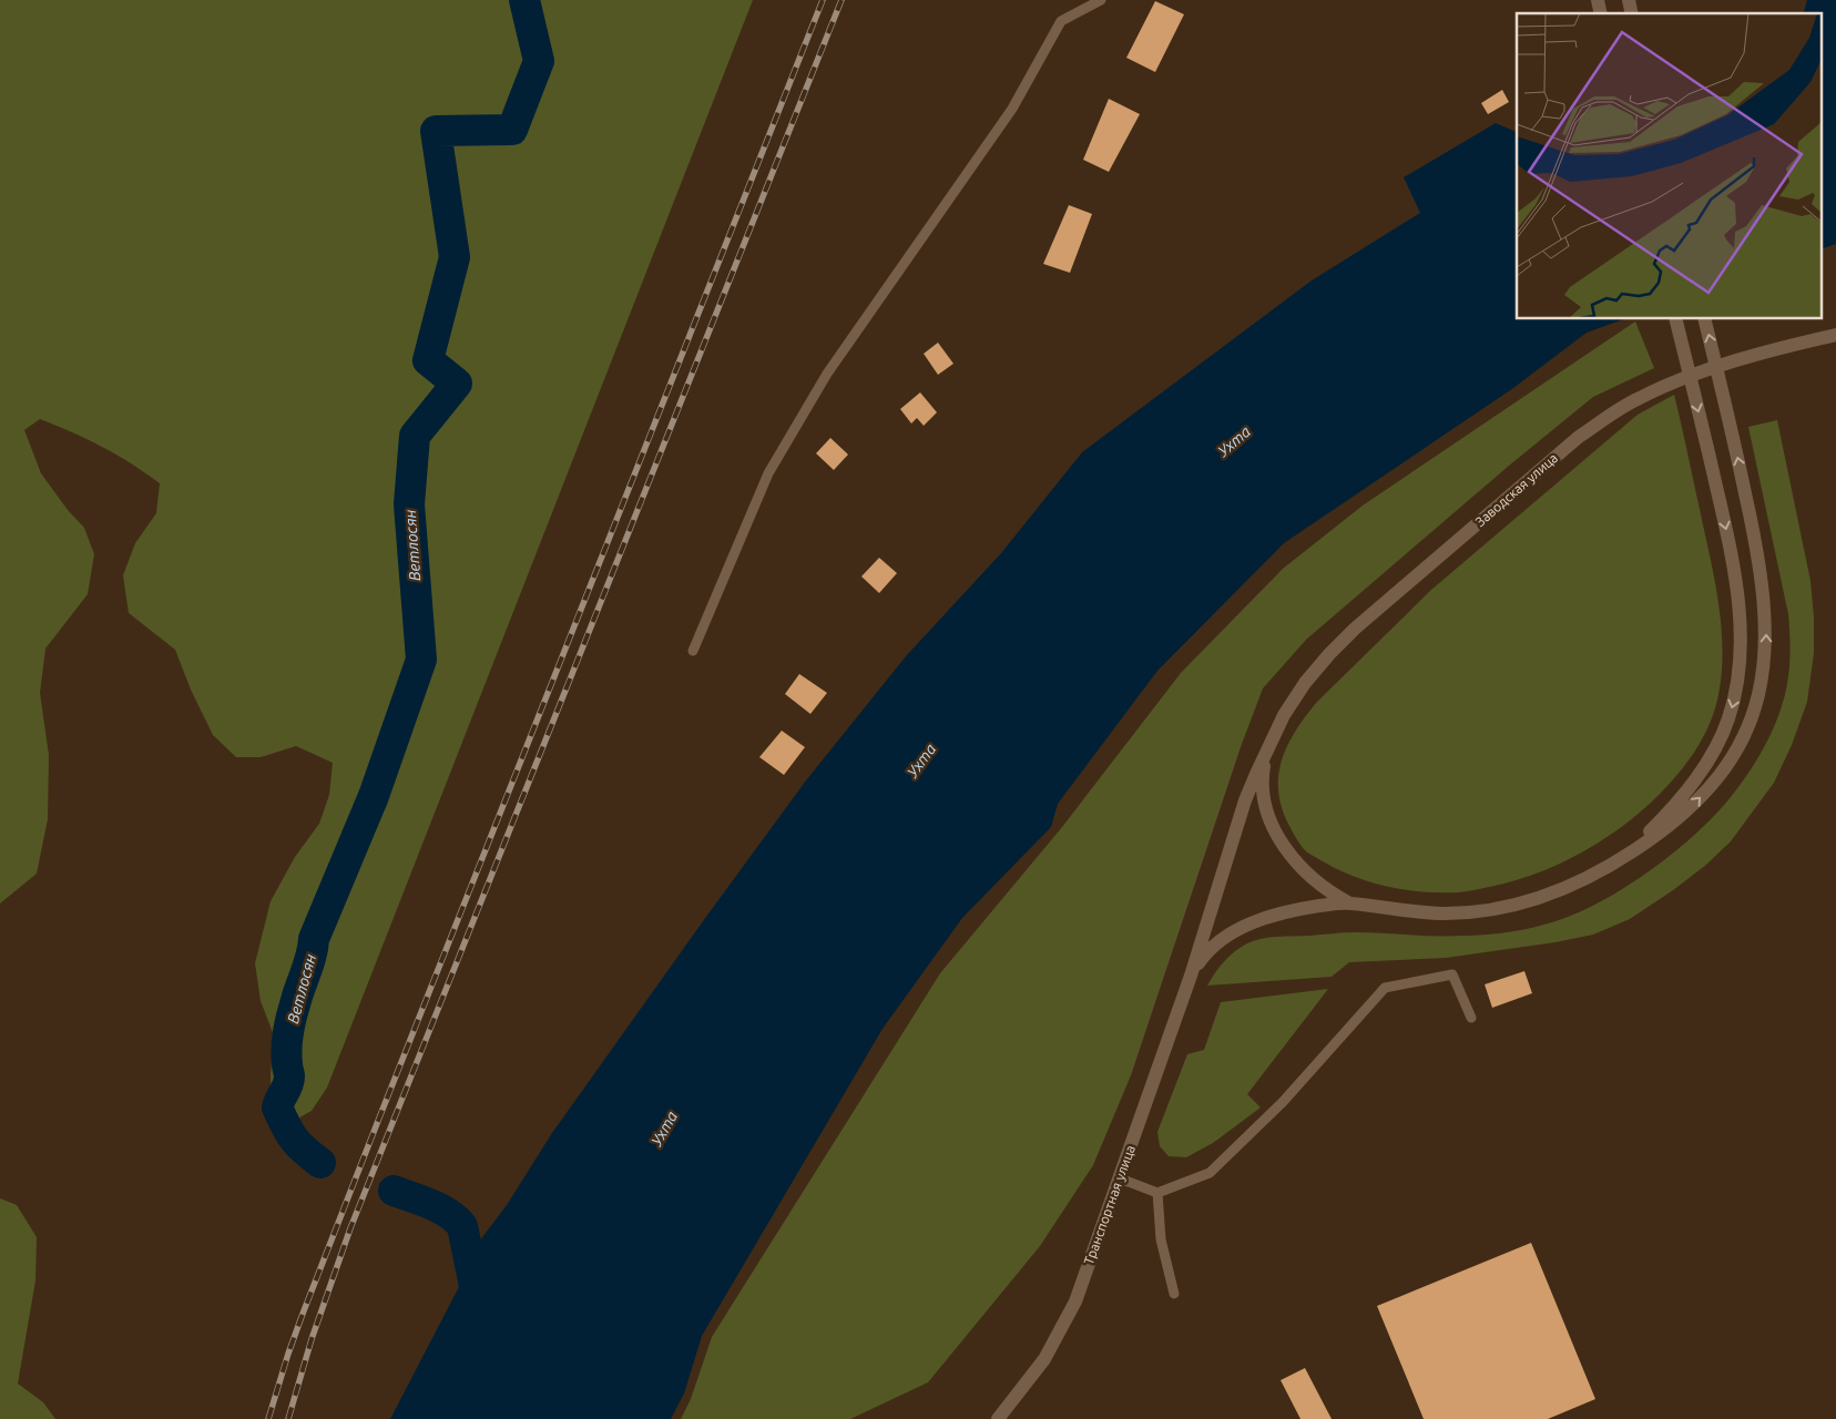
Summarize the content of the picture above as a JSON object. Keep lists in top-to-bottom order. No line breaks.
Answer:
{"streets":{"street":["Заводская улица","Транспортная улица"]},"water":["Ухта","Ветлосян"]}
